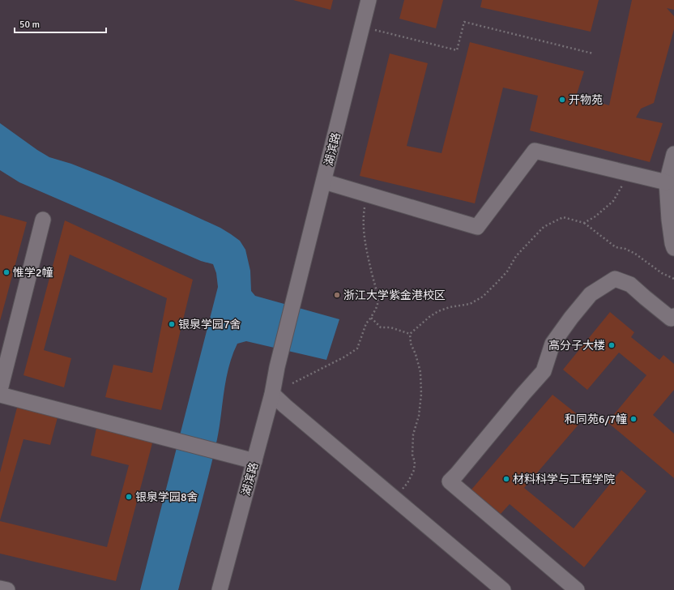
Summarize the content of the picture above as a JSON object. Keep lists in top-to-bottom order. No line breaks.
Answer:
{"streets":{"street":["湖滨路"]},"places":["开物苑","惟学2幢","浙江大学紫金港校区","银泉学园7舍","高分子大楼","和同苑6/7幢","材料科学与工程学院","银泉学园8舍"],"scale_bar":"50 m"}
